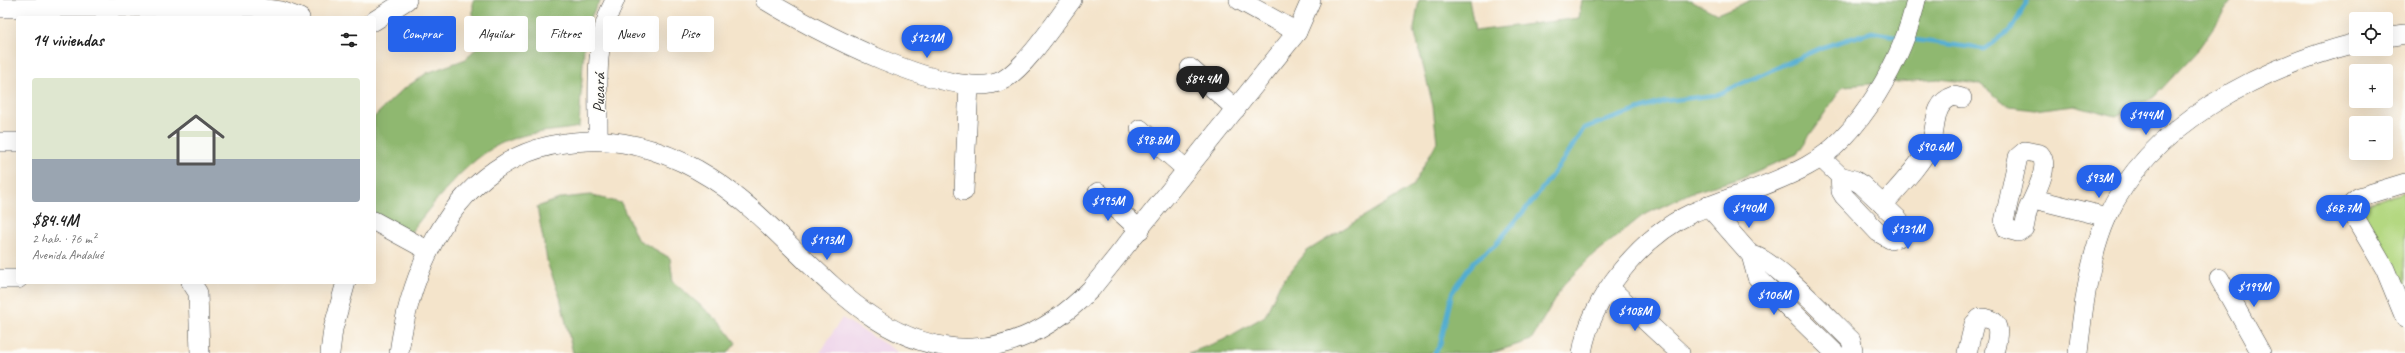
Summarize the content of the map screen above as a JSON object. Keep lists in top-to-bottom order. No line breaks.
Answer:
{"streets":{"street":["Pucará"]},"page":{"map_buttons":["+","−"],"chip":["Comprar","Alquilar","Filtros","Nuevo","Piso"],"heading":"14 viviendas","price":["$121M","$84.4M","$144M","$98.8M","$90.6M","$93M","$195M","$140M","$68.7M","$131M","$113M","$199M","$106M","$108M"],"list":[{"name":"$84.4M","note":"2 hab. · 76 m² · Avenida Andalué"}]}}
